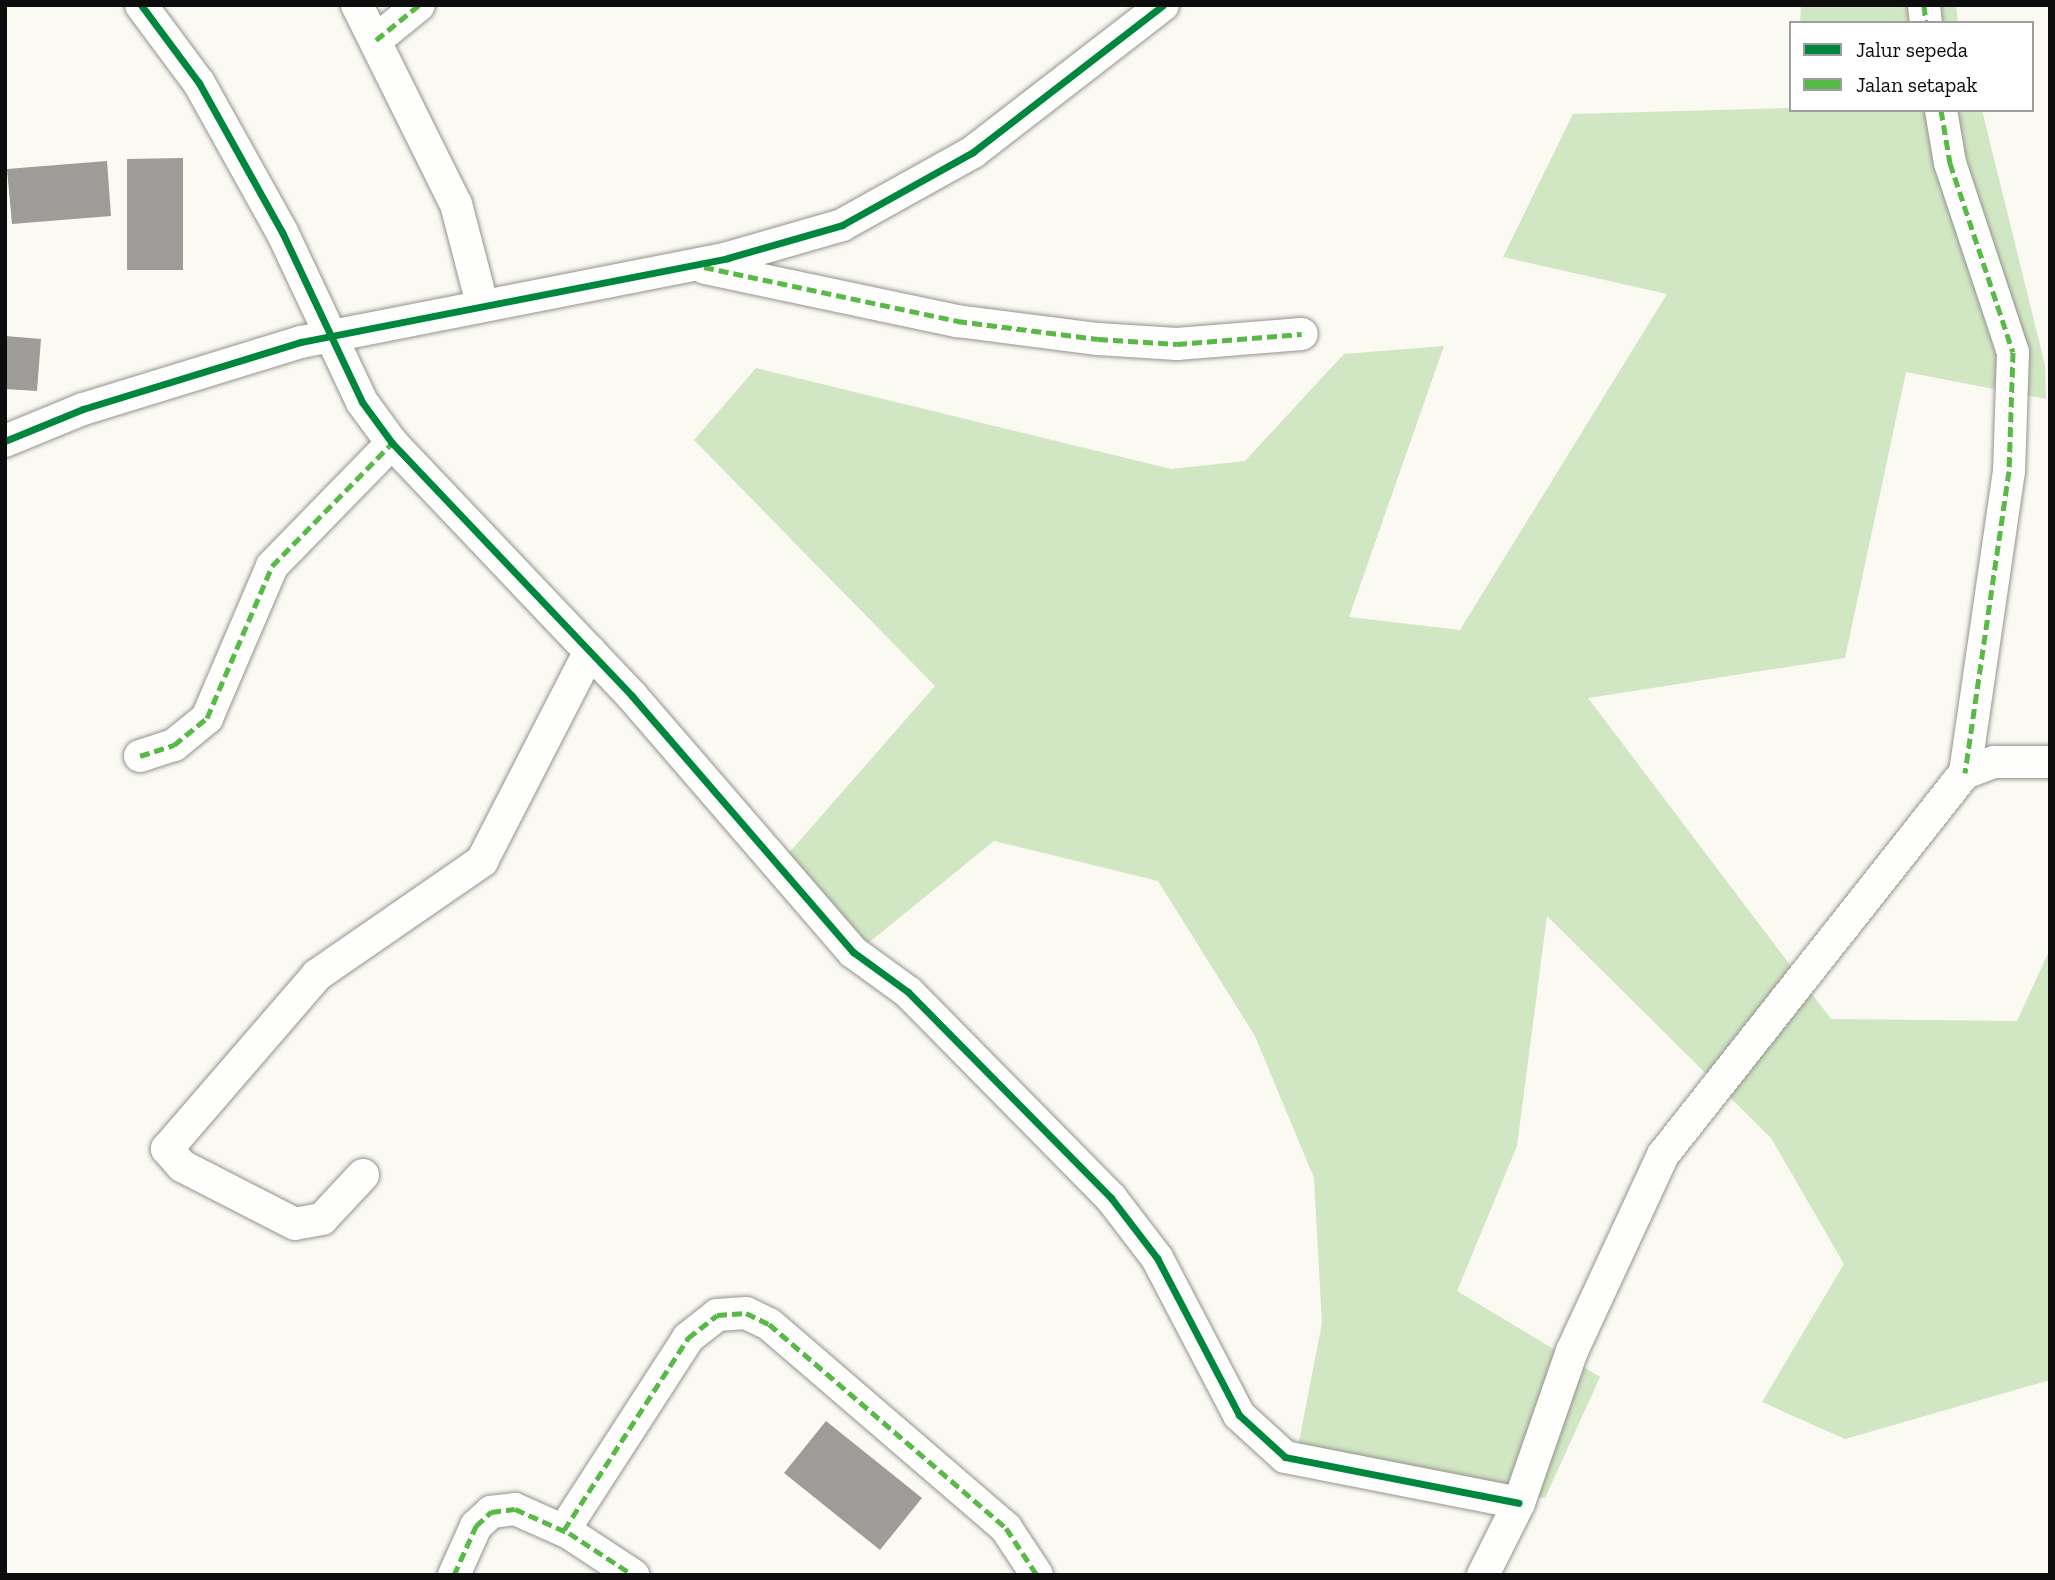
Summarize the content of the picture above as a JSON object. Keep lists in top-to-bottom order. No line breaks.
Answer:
{"legend":["Jalur sepeda","Jalan setapak"]}
